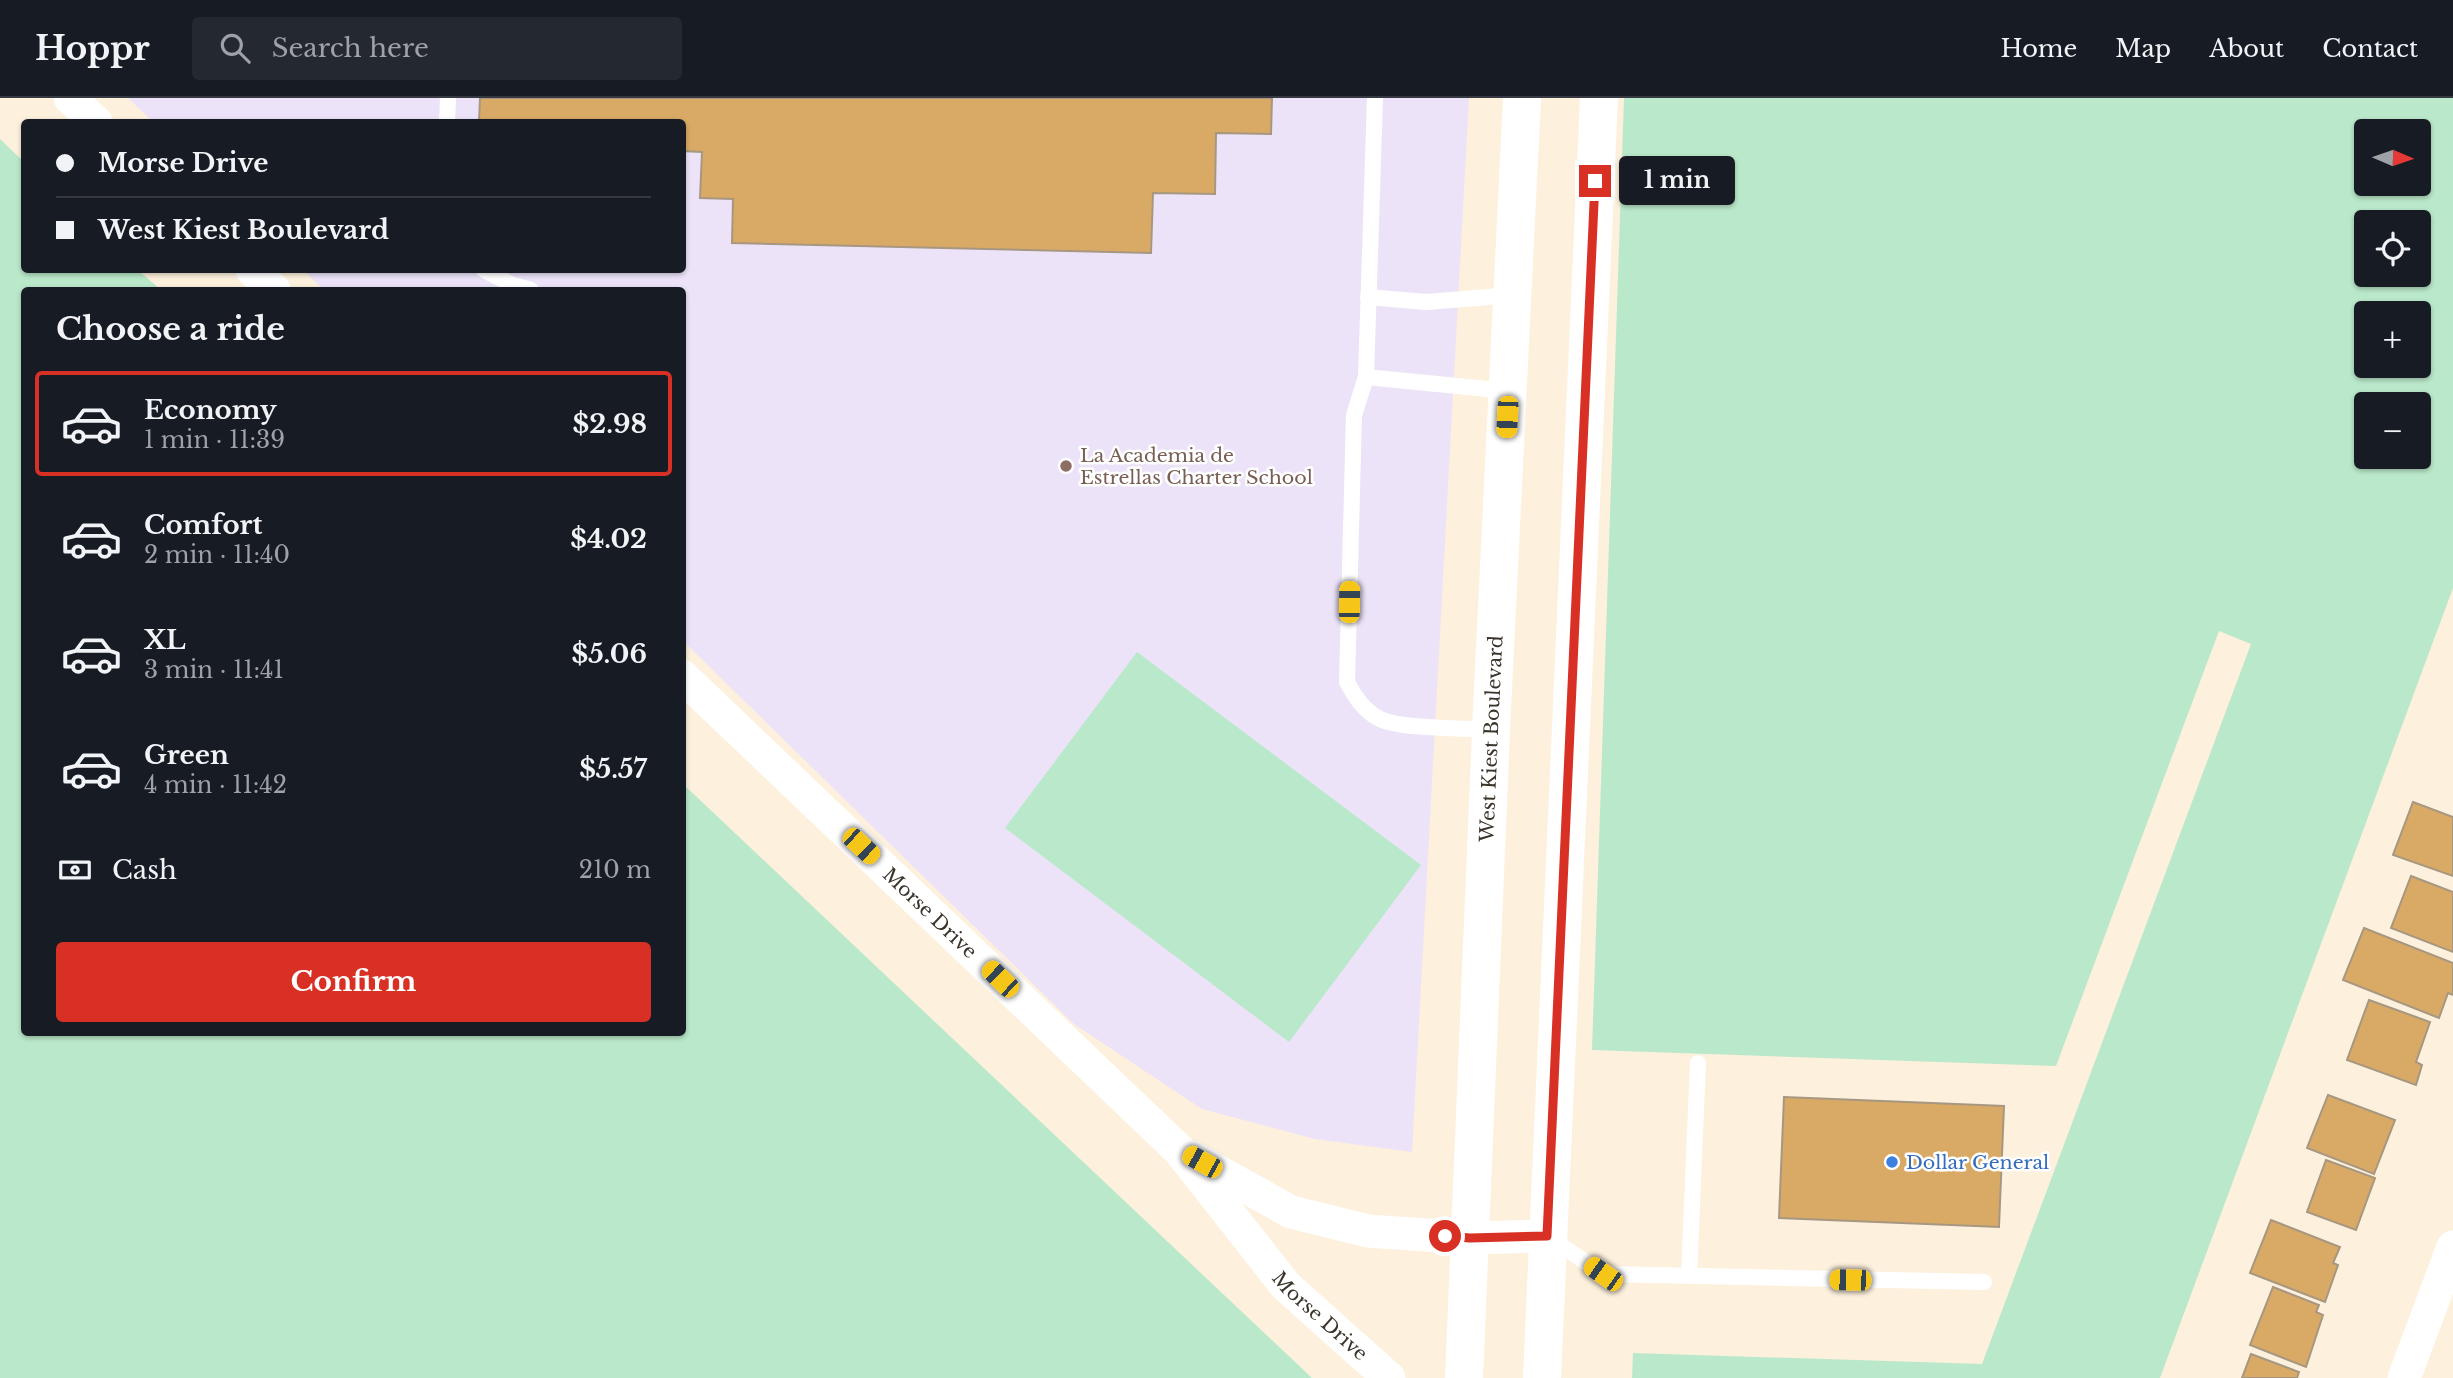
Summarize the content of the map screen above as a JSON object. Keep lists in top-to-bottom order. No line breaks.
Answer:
{"streets":{"main road":["West Kiest Boulevard"],"street":["Morse Drive"]},"crossings":[["West Kiest Boulevard","Morse Drive"]],"places":["La Academia de Estrellas Charter School","Dollar General"],"north":"right","page":{"header":"Hoppr","search":"Search here","nav":["Home","Map","About","Contact"],"map_buttons":["+","−"],"banner":["Morse Drive","West Kiest Boulevard"],"bubble":"1 min","heading":"Choose a ride","list":[{"name":"Economy","note":"1 min · 11:39","value":"$2.98"},{"name":"Comfort","note":"2 min · 11:40","value":"$4.02"},{"name":"XL","note":"3 min · 11:41","value":"$5.06"},{"name":"Green","note":"4 min · 11:42","value":"$5.57"}],"pay":["Cash","210 m"],"buttons":"Confirm"}}
